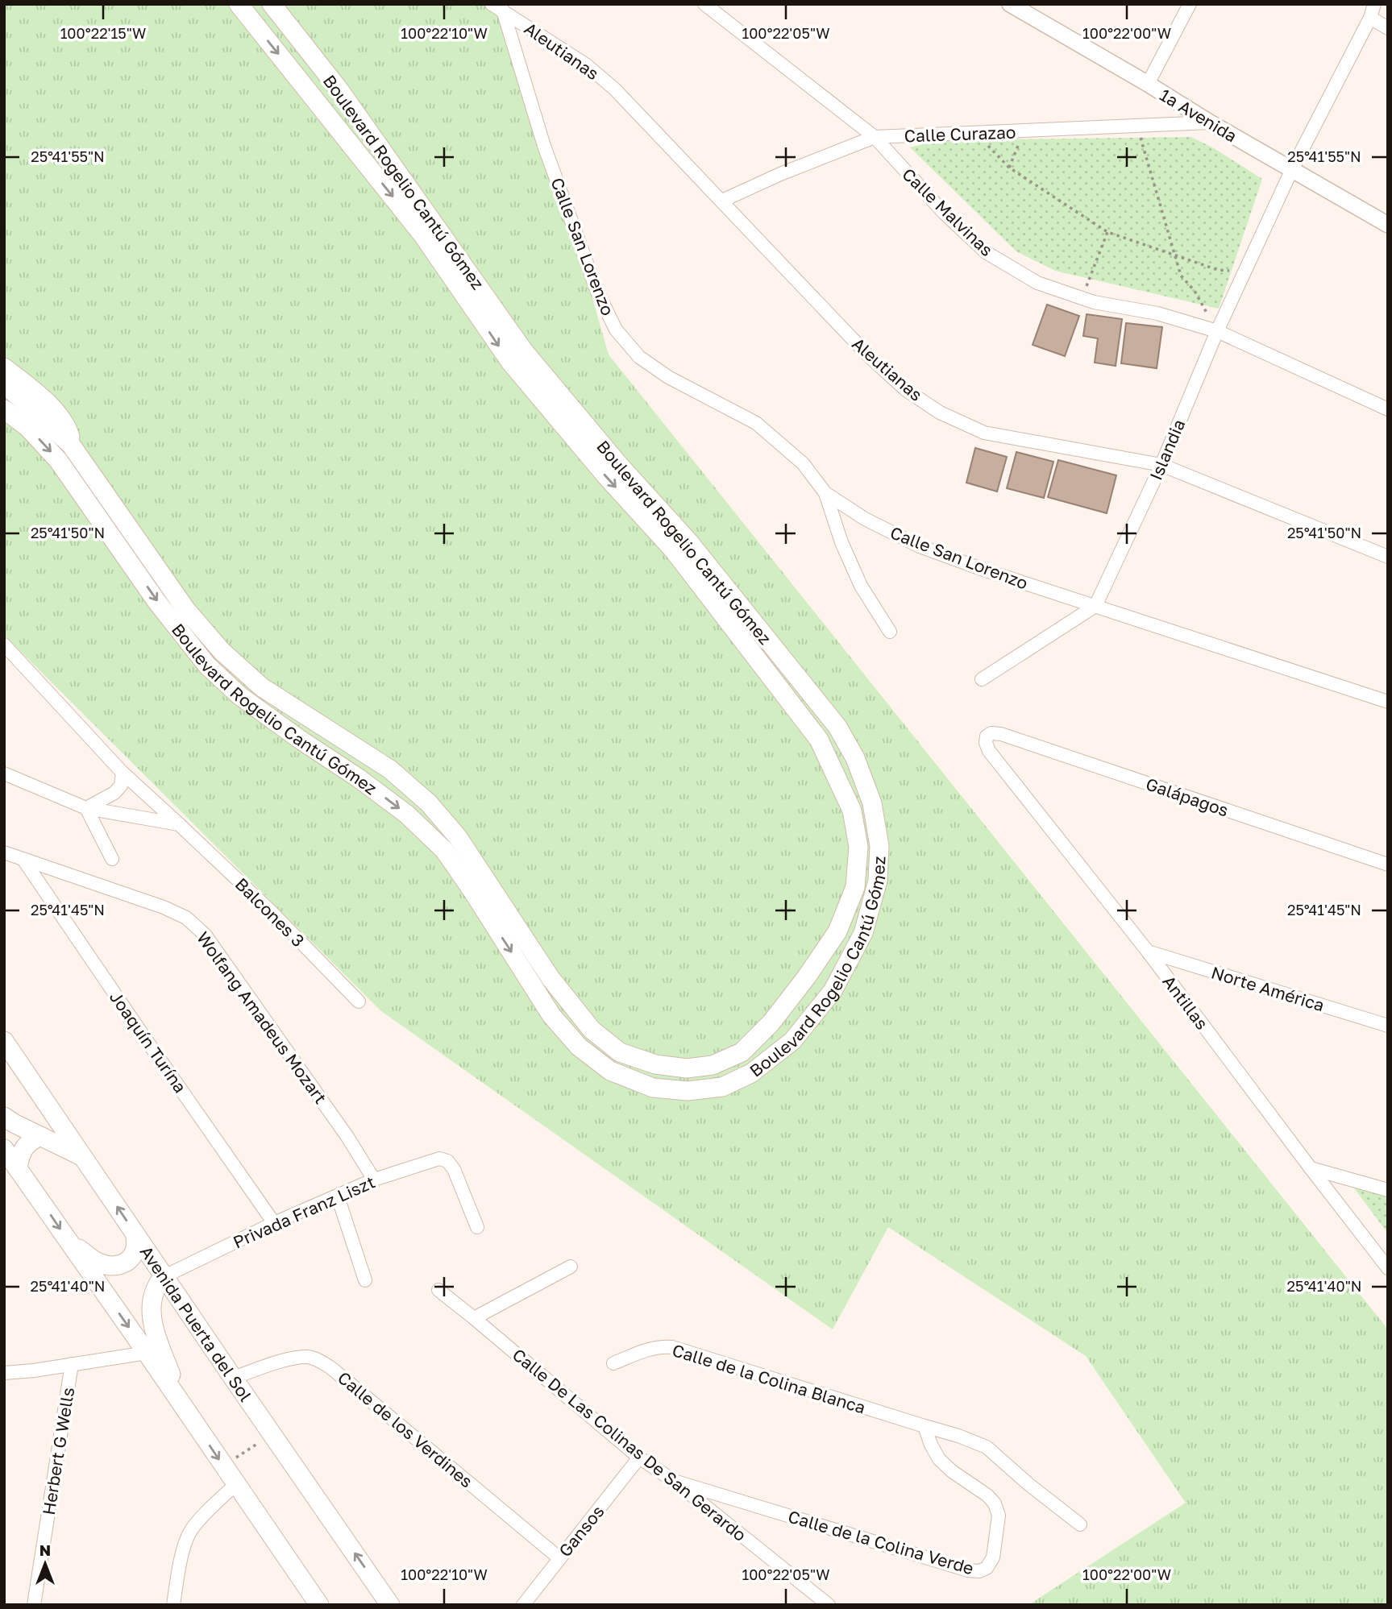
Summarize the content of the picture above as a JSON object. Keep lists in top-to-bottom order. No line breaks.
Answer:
{"streets":{"main road":["Boulevard Rogelio Cantú Gómez","Avenida Puerta del Sol"],"street":["Aleutianas","1a Avenida","Calle Curazao","Calle Malvinas","Calle San Lorenzo","Islandia","Galápagos","Balcones 3","Norte América","Antillas","Wolfang Amadeus Mozart","Joaquín Turína","Privada Franz Liszt","Calle de la Colina Blanca","Calle de los Verdines","Calle De Las Colinas De San Gerardo","Herbert G Wells","Gansos","Calle de la Colina Verde"]},"crossings":[["Aleutianas","Calle Curazao"],["Aleutianas","Calle San Lorenzo"],["Aleutianas","Islandia"],["1a Avenida","Calle Curazao"],["1a Avenida","Islandia"],["Calle Curazao","Calle Malvinas"],["Calle Malvinas","Islandia"],["Calle San Lorenzo","Islandia"],["Galápagos","Antillas"],["Norte América","Antillas"],["Wolfang Amadeus Mozart","Joaquín Turína"],["Wolfang Amadeus Mozart","Privada Franz Liszt"],["Joaquín Turína","Privada Franz Liszt"],["Privada Franz Liszt","Avenida Puerta del Sol"],["Avenida Puerta del Sol","Calle de los Verdines"],["Calle de la Colina Blanca","Calle de la Colina Verde"],["Calle de los Verdines","Gansos"],["Calle De Las Colinas De San Gerardo","Gansos"],["Calle De Las Colinas De San Gerardo","Calle de la Colina Verde"]],"north":"top","coordinates":["100°22'15\"W","100°22'10\"W","100°22'05\"W","100°22'00\"W","25°41'55\"N","25°41'50\"N","25°41'45\"N","25°41'40\"N"]}
